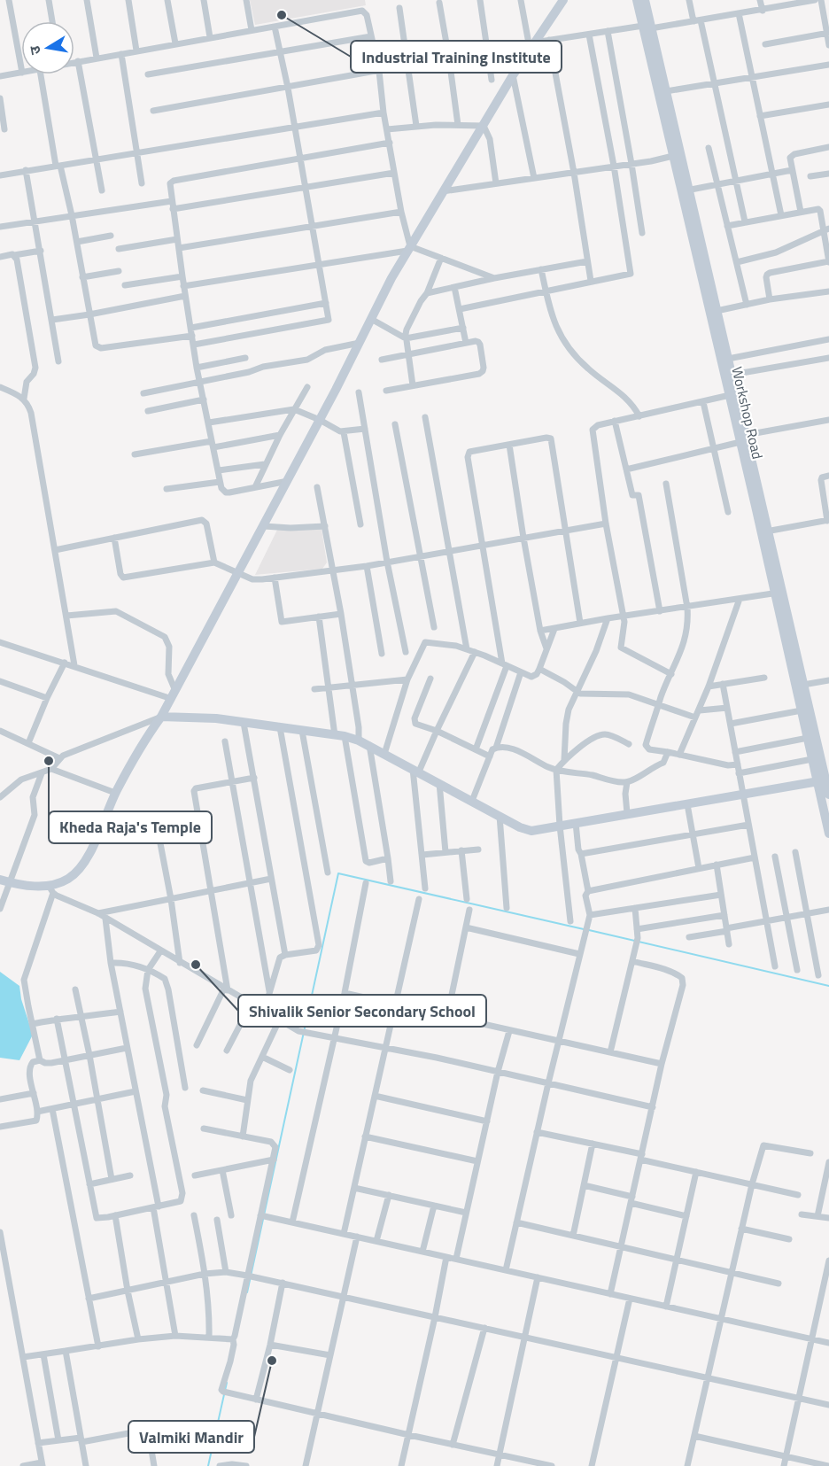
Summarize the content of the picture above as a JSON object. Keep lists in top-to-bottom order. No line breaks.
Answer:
{"streets":{"main road":["Workshop Road"]},"places":["Industrial Training Institute","Kheda Raja's Temple","Shivalik Senior Secondary School","Valmiki Mandir"],"north":"left"}
